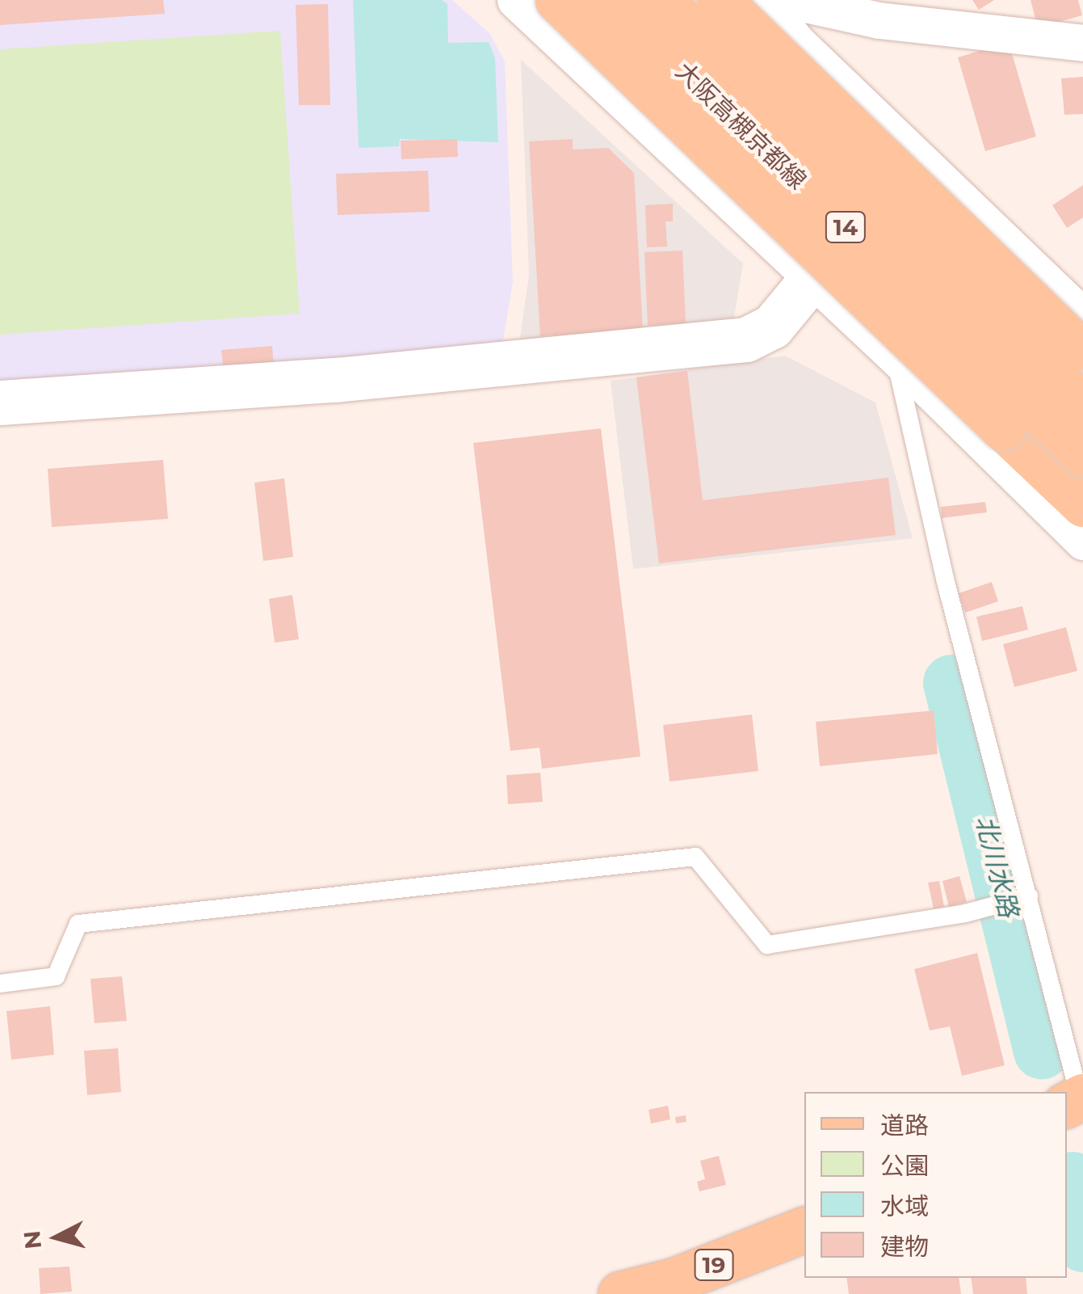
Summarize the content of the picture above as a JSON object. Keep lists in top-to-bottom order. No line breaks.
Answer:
{"streets":{"main road":["大阪高槻京都線","14","19"]},"water":["北川水路"],"legend":["道路","公園","水域","建物"],"north":"left"}
